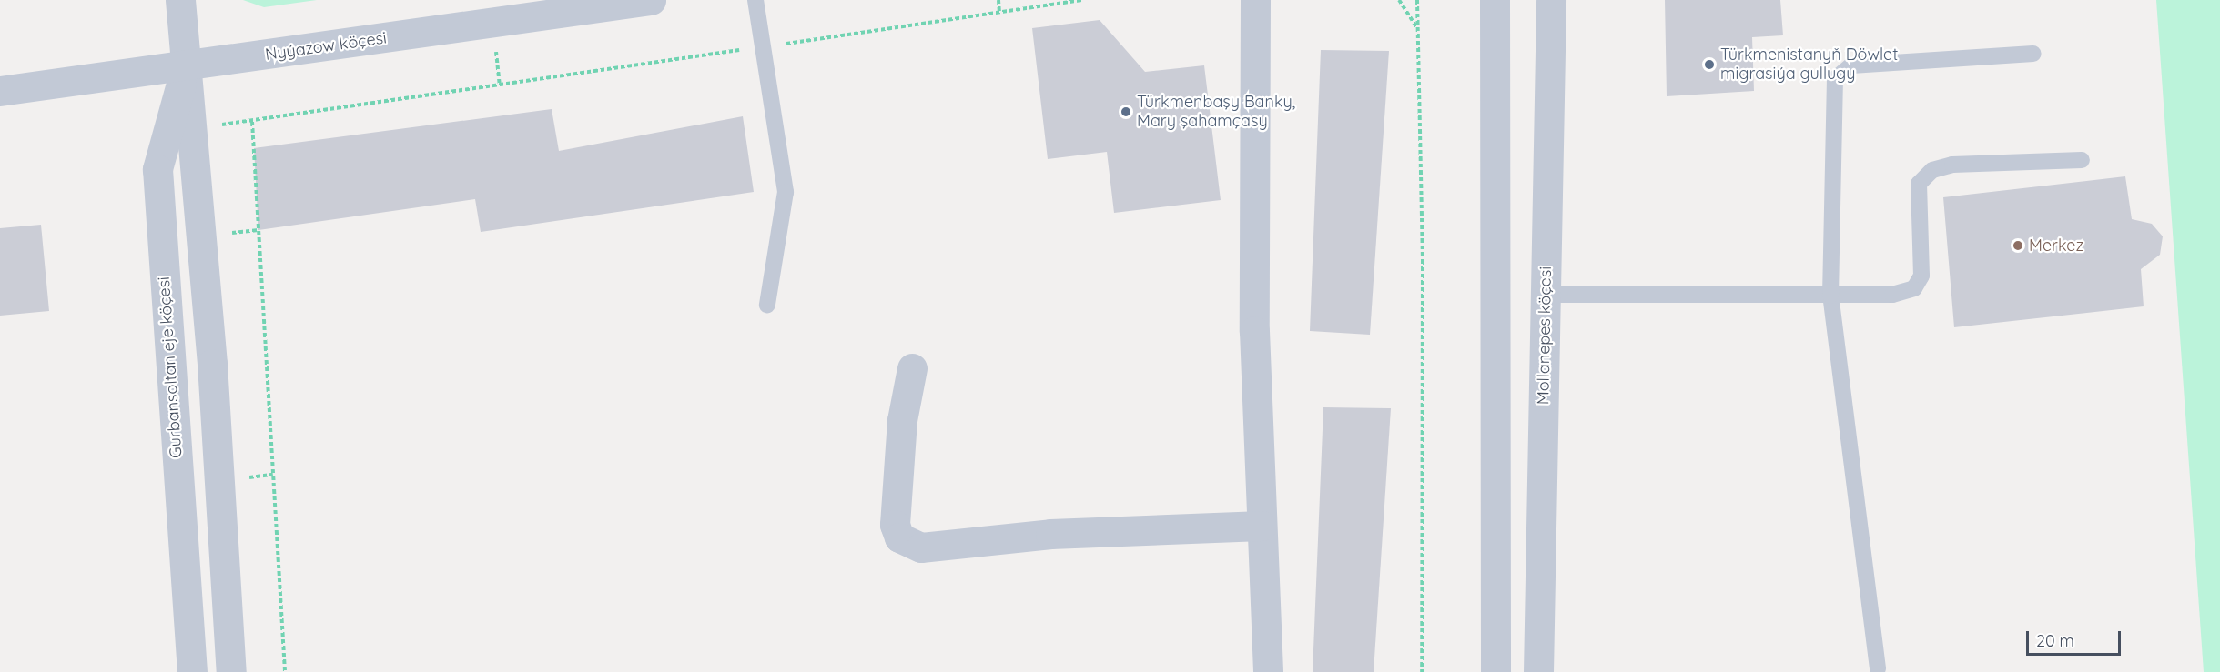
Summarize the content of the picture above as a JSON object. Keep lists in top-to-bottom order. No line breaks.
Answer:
{"streets":{"street":["Nyýazow köçesi","Mollanepes köçesi","Gurbansoltan eje köçesi"]},"crossings":[["Nyýazow köçesi","Gurbansoltan eje köçesi"]],"places":["Türkmenistanyň Döwlet migrasiýa gullugy","Türkmenbaşy Banky, Mary şahamçasy","Merkez"],"scale_bar":"20 m"}
